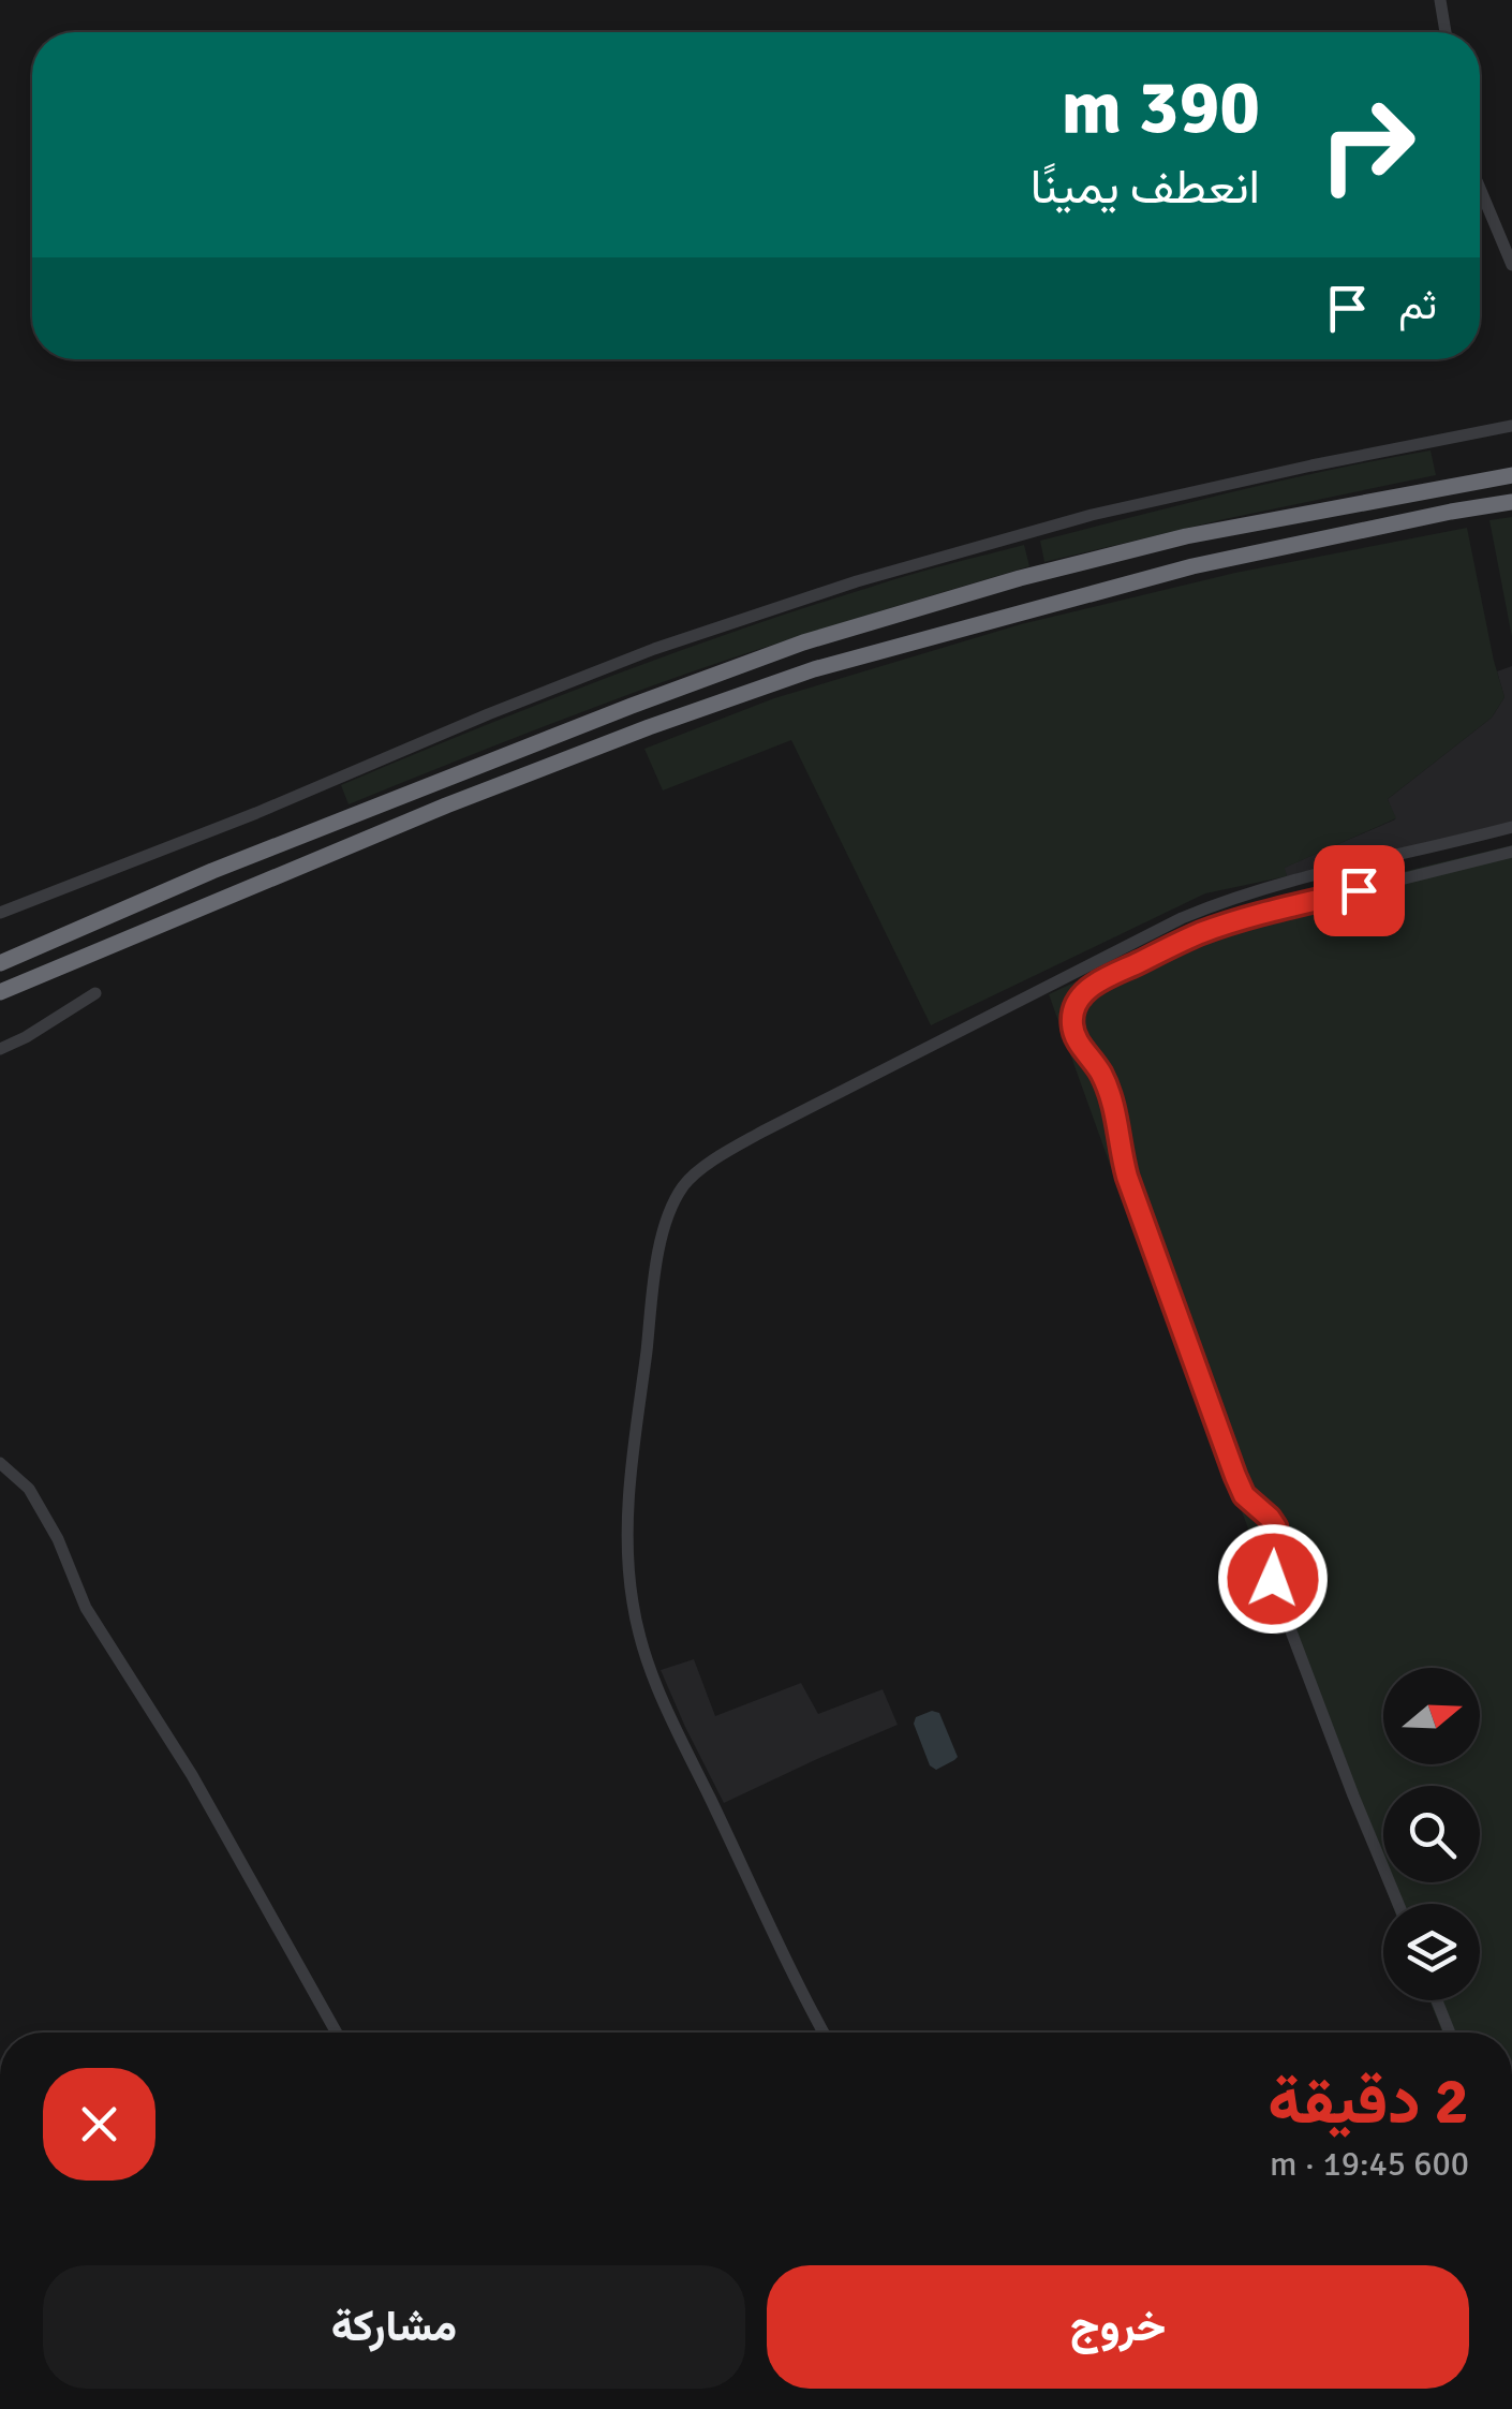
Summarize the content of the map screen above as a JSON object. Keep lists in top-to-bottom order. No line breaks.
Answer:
{"north":"right","page":{"turn":["390 m","انعطف يمينًا"],"then":"ثم","heading":["2 دقيقة","600 m · 19:45"],"buttons":["خروج","مشاركة"]}}
